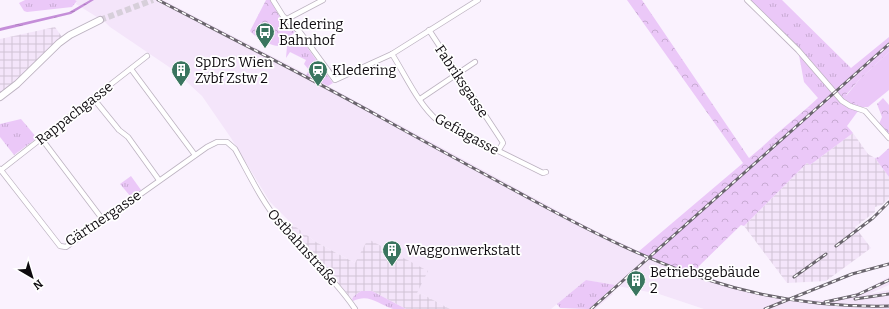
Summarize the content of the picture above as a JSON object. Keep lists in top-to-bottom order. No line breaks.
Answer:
{"streets":{"street":["Fabriksgasse","Rappachgasse","Gefiagasse","Gärtnergasse","Ostbahnstraße"]},"crossings":[["Fabriksgasse","Gefiagasse"],["Rappachgasse","Gärtnergasse"],["Gärtnergasse","Ostbahnstraße"]],"places":{"bus stop":["Kledering Bahnhof"],"building":["SpDrS Wien Zvbf Zstw 2","Waggonwerkstatt","Betriebsgebäude 2"],"station":["Kledering"]},"north":"bottom right"}
